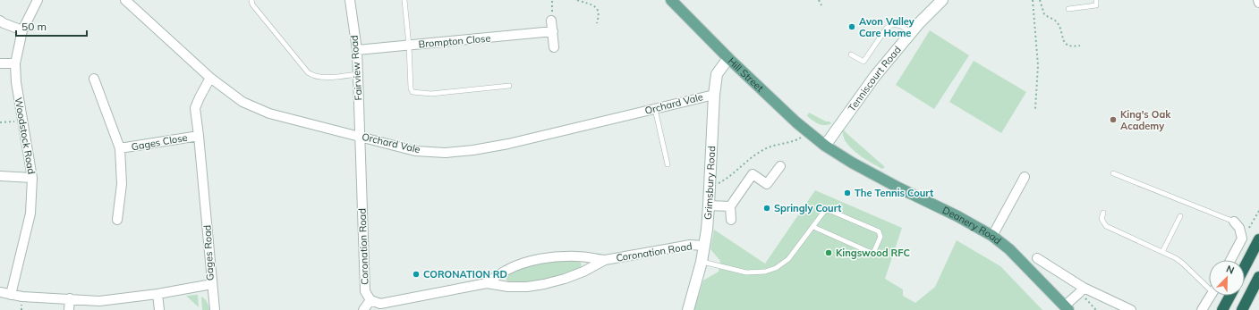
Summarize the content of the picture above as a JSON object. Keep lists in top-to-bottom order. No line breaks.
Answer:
{"streets":{"main road":["Hill Street","Deanery Road"],"street":["Brompton Close","Fairview Road","Tenniscourt Road","Orchard Vale","Woodstock Road","Gages Close","Grimsbury Road","Coronation Road","Gages Road"]},"crossings":[["Brompton Close","Fairview Road"],["Fairview Road","Orchard Vale"],["Fairview Road","Coronation Road"],["Hill Street","Tenniscourt Road"],["Hill Street","Grimsbury Road"],["Hill Street","Deanery Road"],["Tenniscourt Road","Deanery Road"],["Orchard Vale","Grimsbury Road"],["Orchard Vale","Coronation Road"],["Orchard Vale","Gages Road"],["Woodstock Road","Gages Road"],["Gages Close","Gages Road"],["Grimsbury Road","Coronation Road"]],"places":["Avon Valley Care Home","King's Oak Academy","The Tennis Court","Springly Court","Kingswood RFC","CORONATION RD"],"scale_bar":"50 m","north":"top right"}
